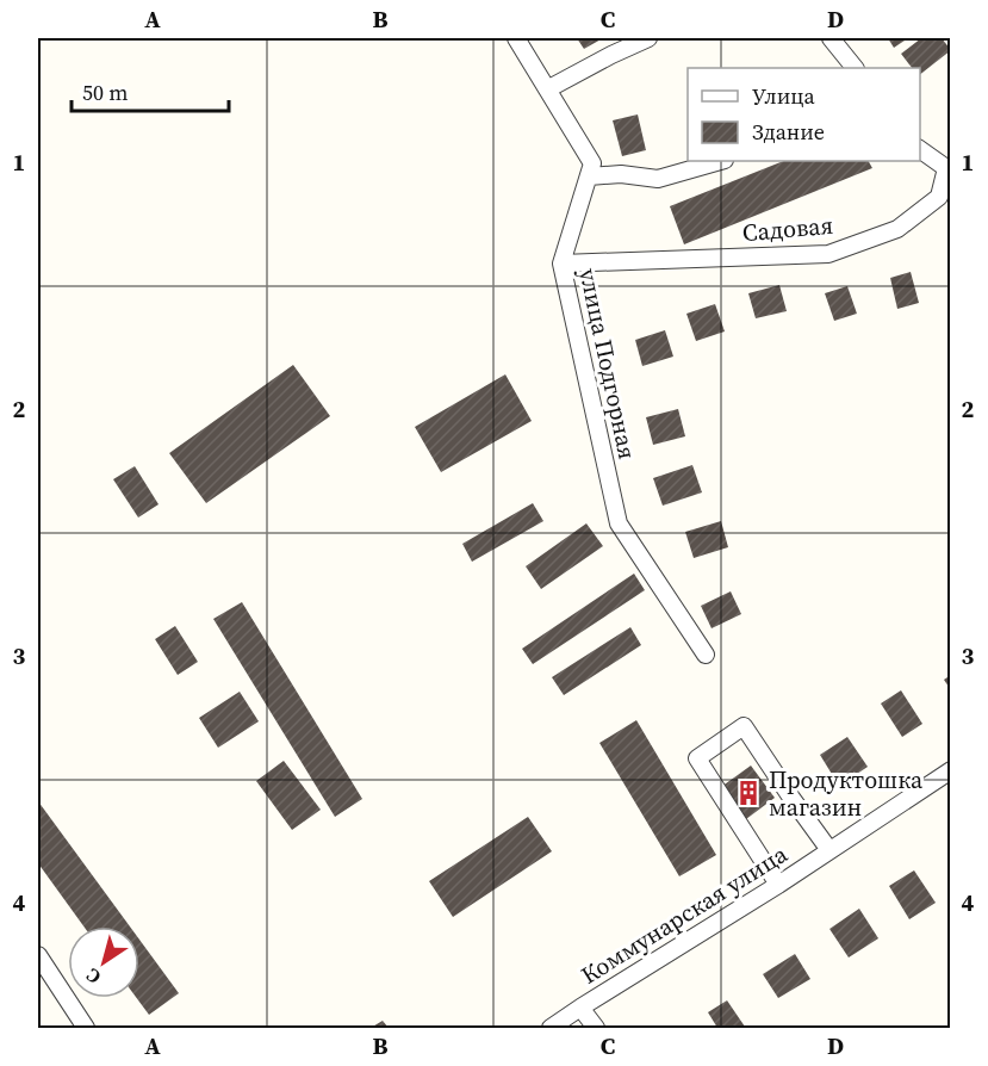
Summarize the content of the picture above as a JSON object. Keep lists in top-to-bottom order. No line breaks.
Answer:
{"streets":{"street":["Садовая","улица Подгорная","Коммунарская улица"]},"crossings":[["Садовая","улица Подгорная"]],"places":{"building":["Продуктошка магазин"]},"legend":["Улица","Здание"],"scale_bar":"50 m","north":"bottom left","grid":{"columns":["A","B","C","D"],"rows":["1","2","3","4"]}}
